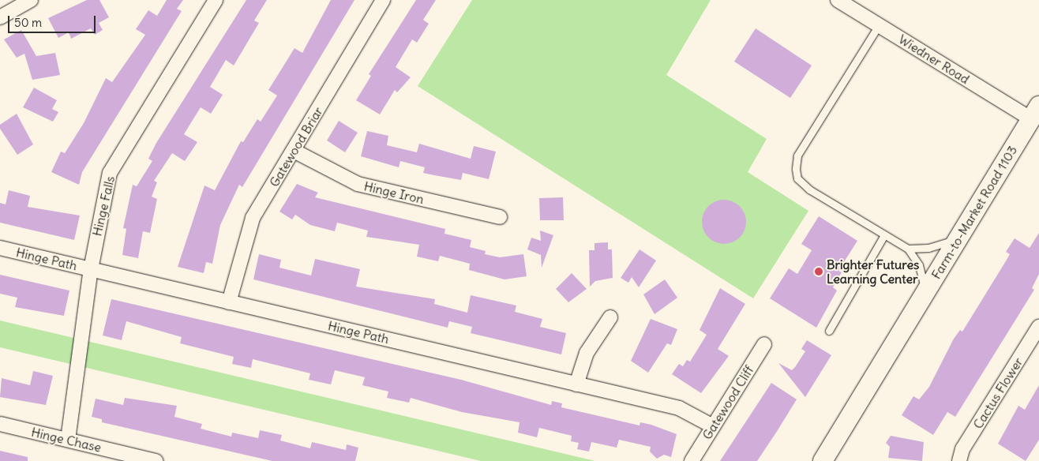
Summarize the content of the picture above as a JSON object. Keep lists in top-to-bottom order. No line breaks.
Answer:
{"streets":{"main road":["Farm-to-Market Road 1103"],"street":["Wiedner Road","Gatewood Briar","Hinge Iron","Hinge Falls","Hinge Path","Cactus Flower","Gatewood Cliff","Hinge Chase"]},"crossings":[["Wiedner Road","Farm-to-Market Road 1103"],["Gatewood Briar","Hinge Iron"],["Gatewood Briar","Hinge Path"],["Hinge Falls","Hinge Path"],["Hinge Falls","Hinge Chase"],["Hinge Path","Gatewood Cliff"]],"places":["Brighter Futures Learning Center"],"scale_bar":"50 m"}
